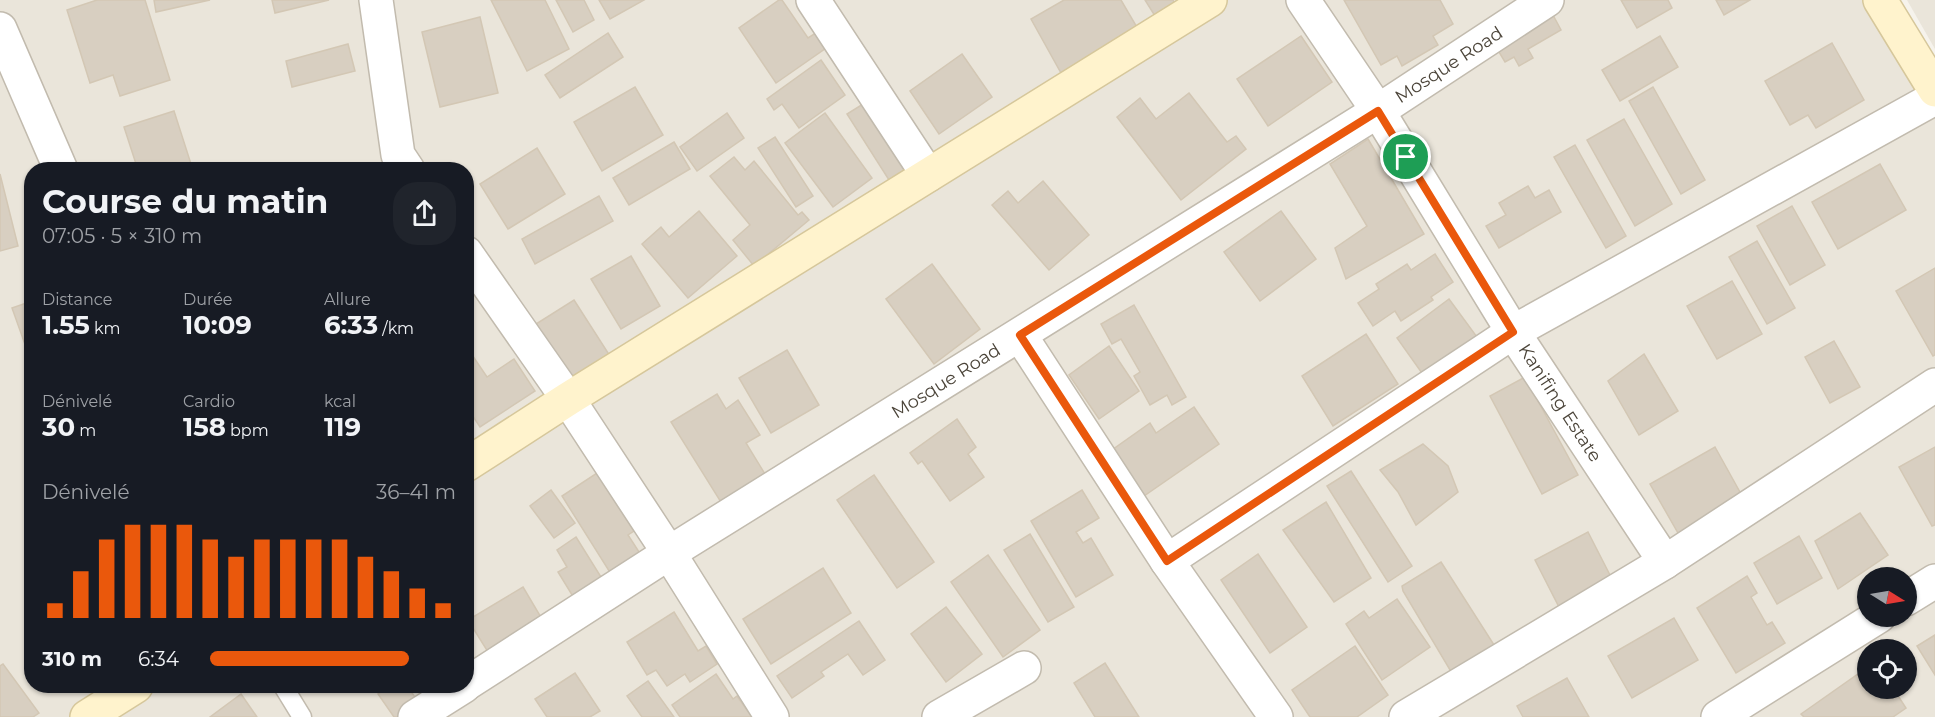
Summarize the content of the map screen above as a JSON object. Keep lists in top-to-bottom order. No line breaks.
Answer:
{"streets":{"street":["Mosque Road","Kanifing Estate"]},"crossings":[["Mosque Road","Kanifing Estate"]],"north":"right","page":{"heading":["Course du matin","07:05 · 5 × 310 m"],"stats":[["Distance","1.55 km"],["Durée","10:09"],["Allure","6:33 /km"],["Dénivelé","30 m"],["Cardio","158 bpm"],["kcal","119"]],"chart":["Dénivelé","36–41 m"],"list":[{"name":"310 m","note":"6:34"}]}}
